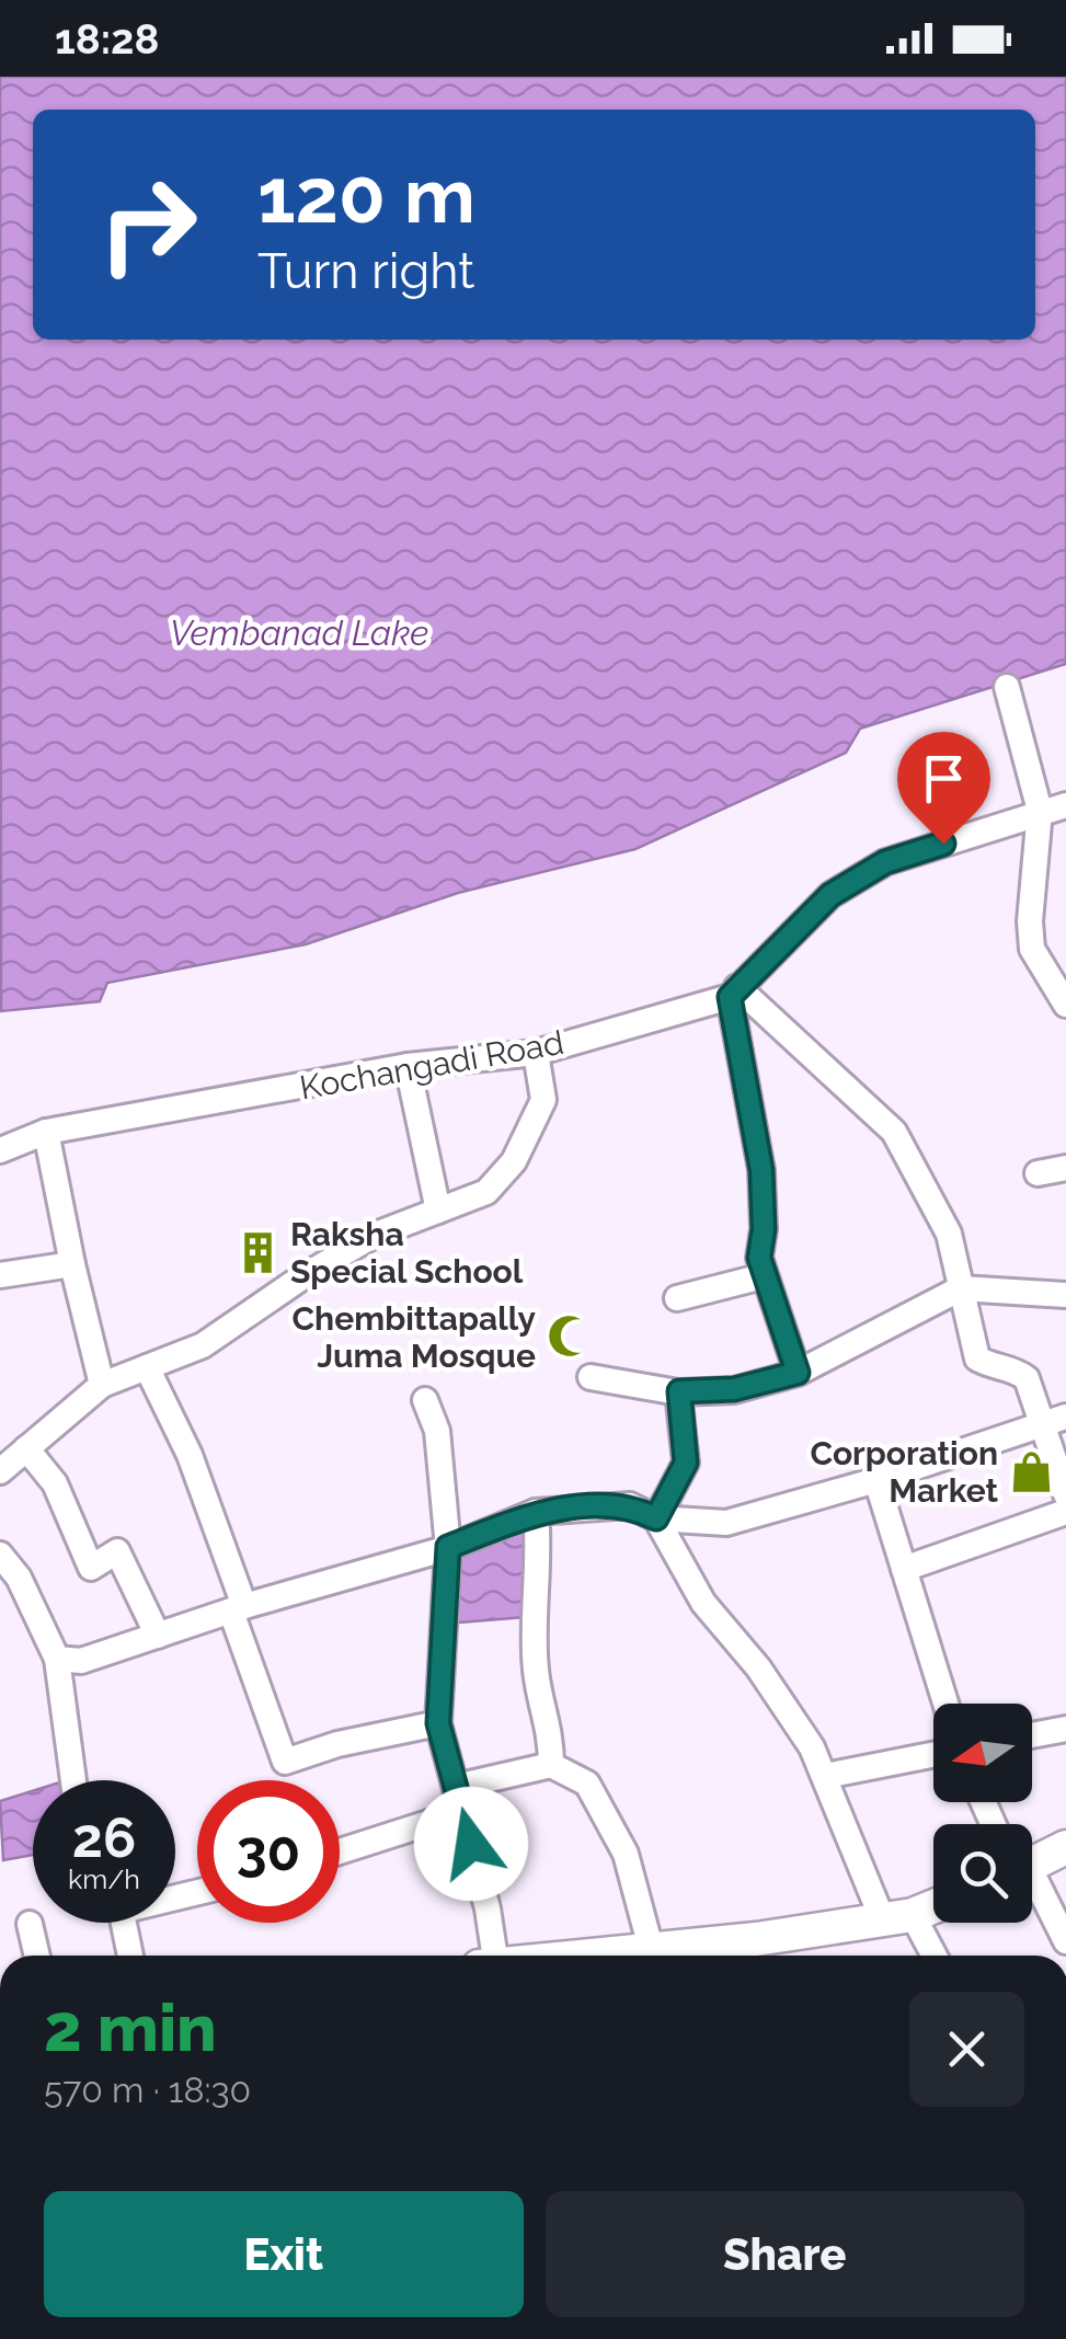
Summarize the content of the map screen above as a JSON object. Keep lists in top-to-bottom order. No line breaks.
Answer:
{"streets":{"street":["Kochangadi Road"]},"water":["Vembanad Lake"],"places":{"building":["Raksha Special School"],"mosque":["Chembittapally Juma Mosque"],"shop":["Corporation Market"]},"north":"left","page":{"status":"18:28","turn":["120 m","Turn right"],"speed":"26 km/h","limit":"30","heading":["2 min","570 m · 18:30"],"buttons":["Exit","Share"]}}
